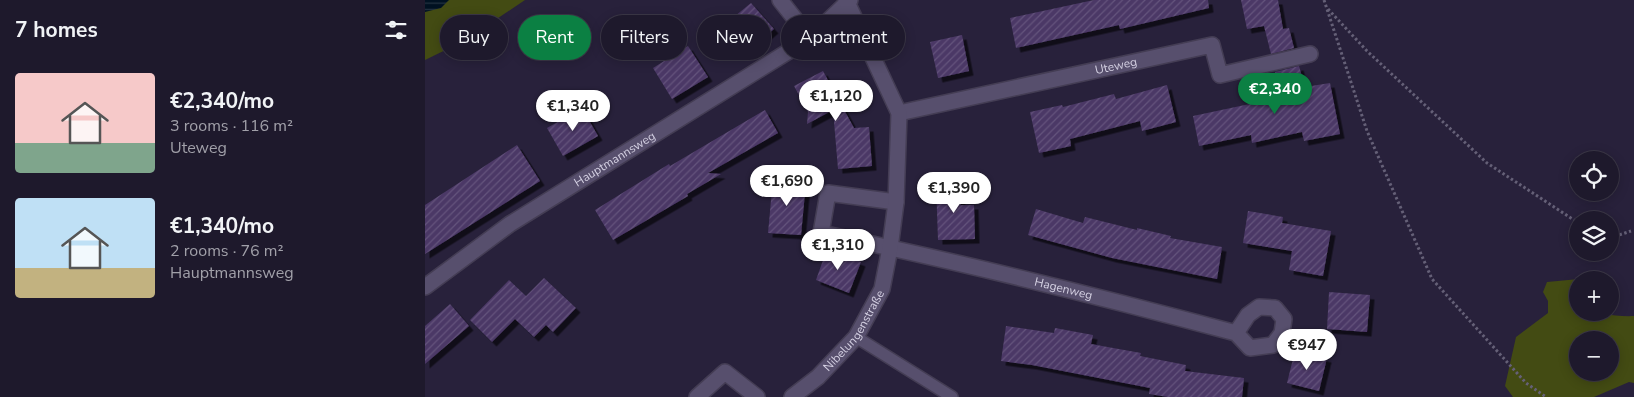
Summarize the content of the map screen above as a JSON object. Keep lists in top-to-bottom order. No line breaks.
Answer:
{"streets":{"street":["Uteweg","Hauptmannsweg","Hagenweg","Nibelungenstraße"]},"crossings":[["Uteweg","Nibelungenstraße"],["Hauptmannsweg","Nibelungenstraße"],["Hagenweg","Nibelungenstraße"]],"page":{"heading":"7 homes","chip":["Buy","Rent","Filters","New","Apartment"],"list":[{"name":"€2,340/mo","note":"3 rooms · 116 m² · Uteweg"},{"name":"€1,340/mo","note":"2 rooms · 76 m² · Hauptmannsweg"}],"price":["€2,340","€1,120","€1,340","€1,690","€1,390","€1,310","€947"],"map_buttons":["+","−"]}}
